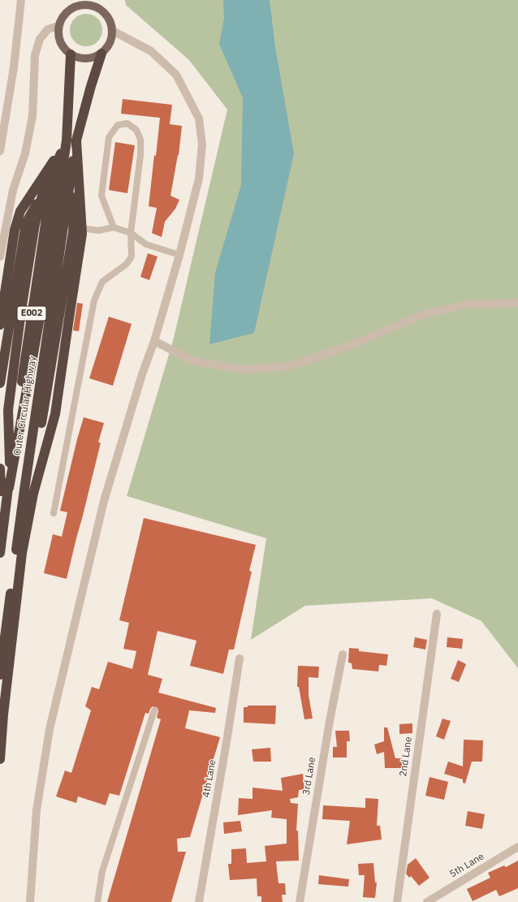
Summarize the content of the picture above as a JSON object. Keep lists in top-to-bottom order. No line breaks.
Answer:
{"streets":{"highway":["E002","Outer Circular Highway"],"street":["2nd Lane","3rd Lane","4th Lane","5th Lane"]}}
